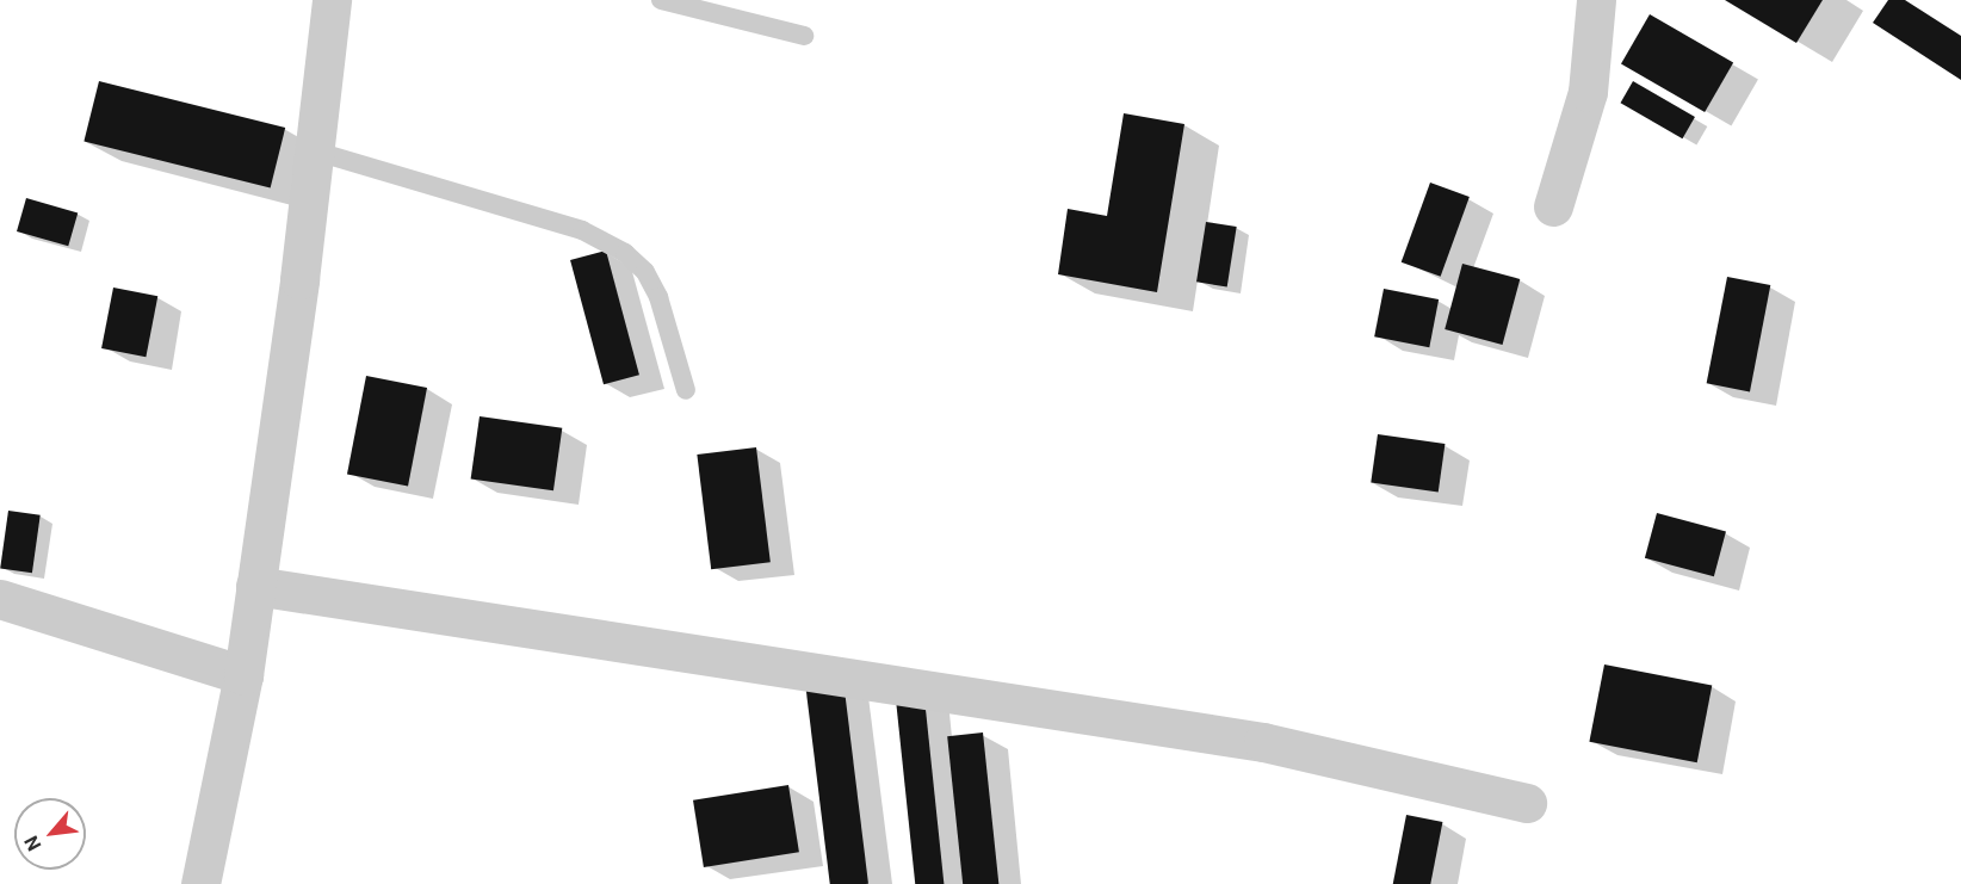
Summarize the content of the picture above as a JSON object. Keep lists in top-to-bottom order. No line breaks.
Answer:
{"north":"bottom left"}
